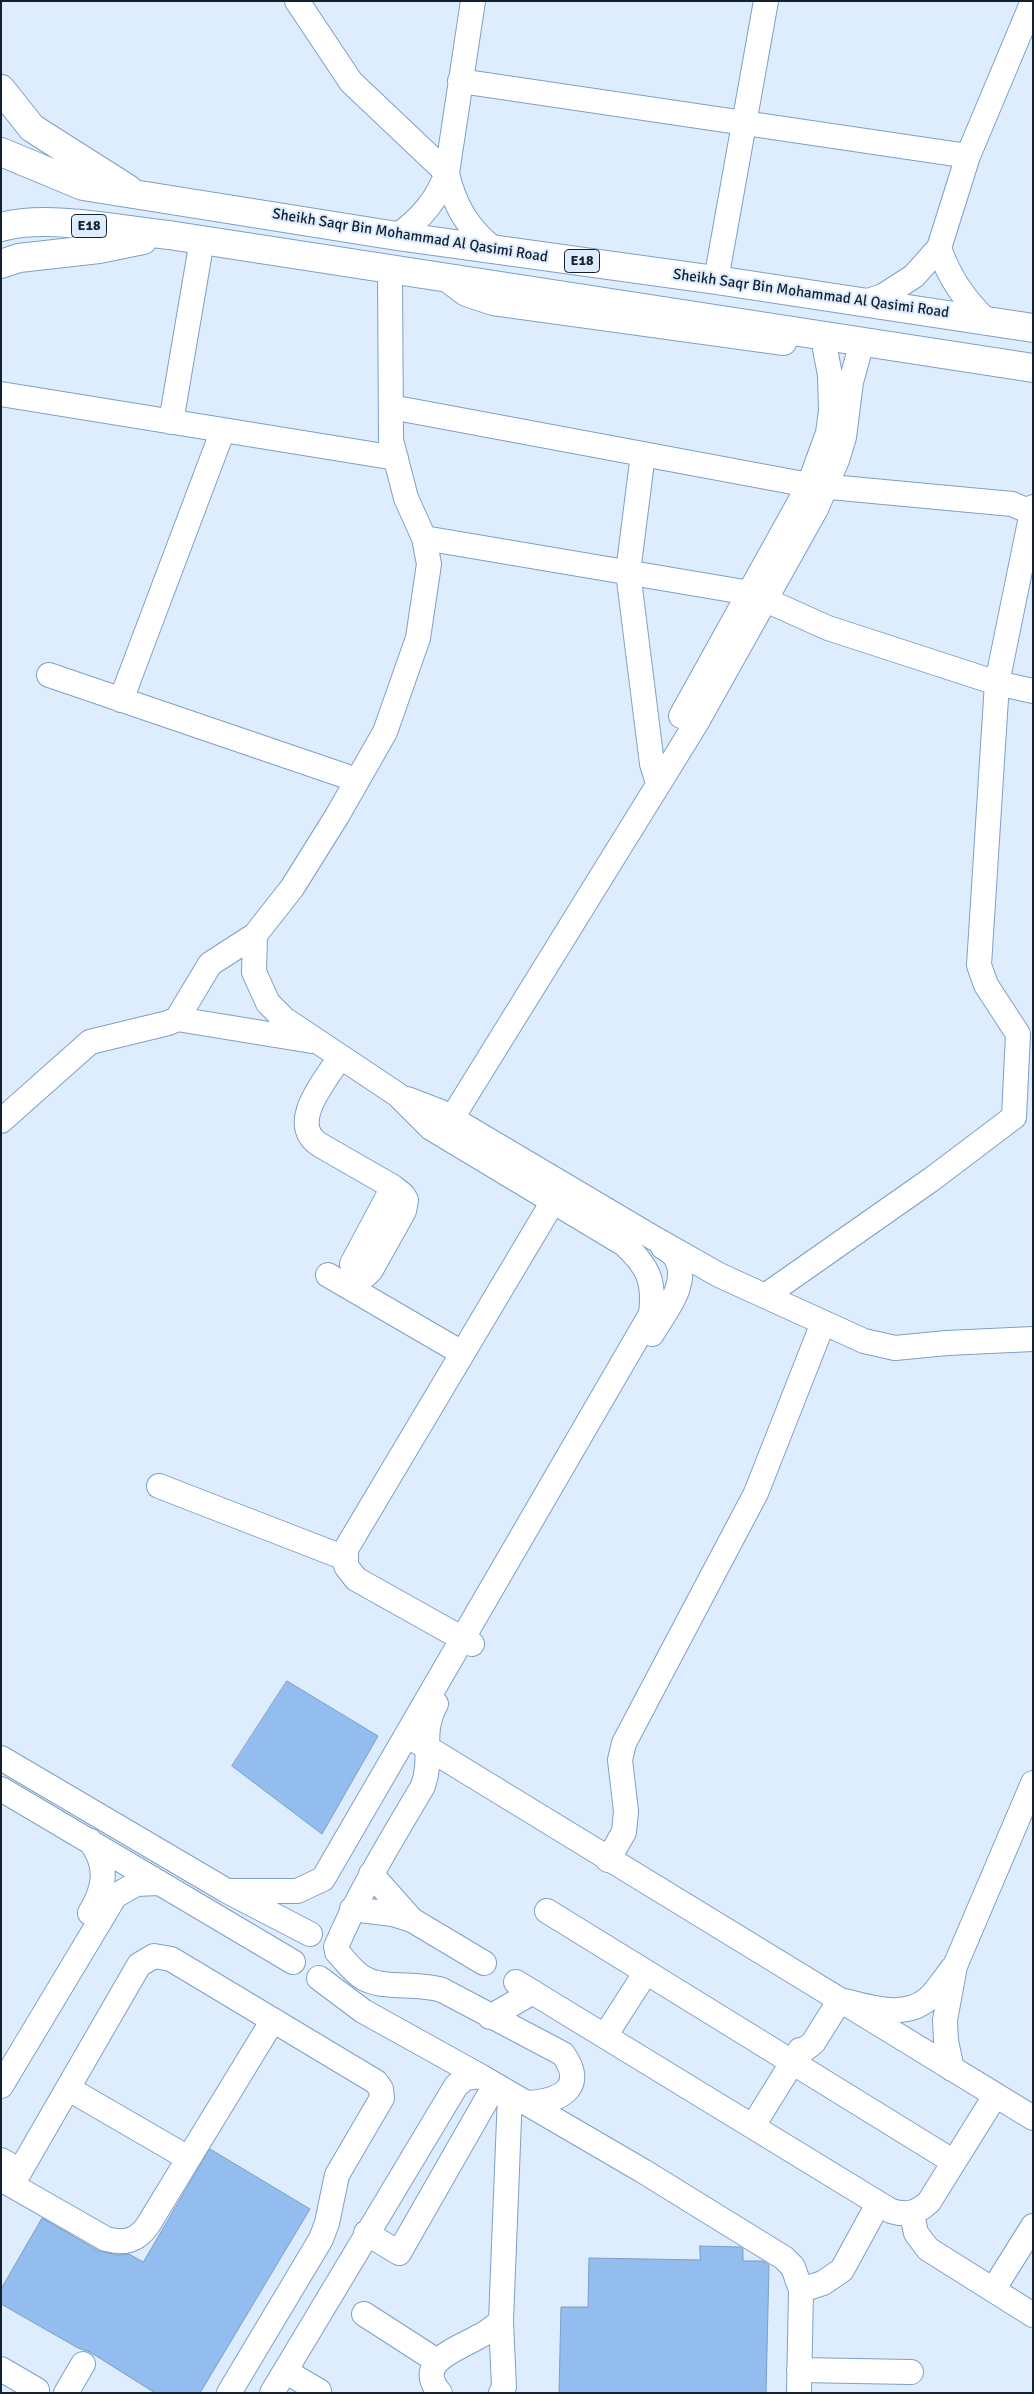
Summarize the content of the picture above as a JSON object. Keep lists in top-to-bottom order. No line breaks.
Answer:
{"streets":{"highway":["E18","Sheikh Saqr Bin Mohammad Al Qasimi Road"]}}
